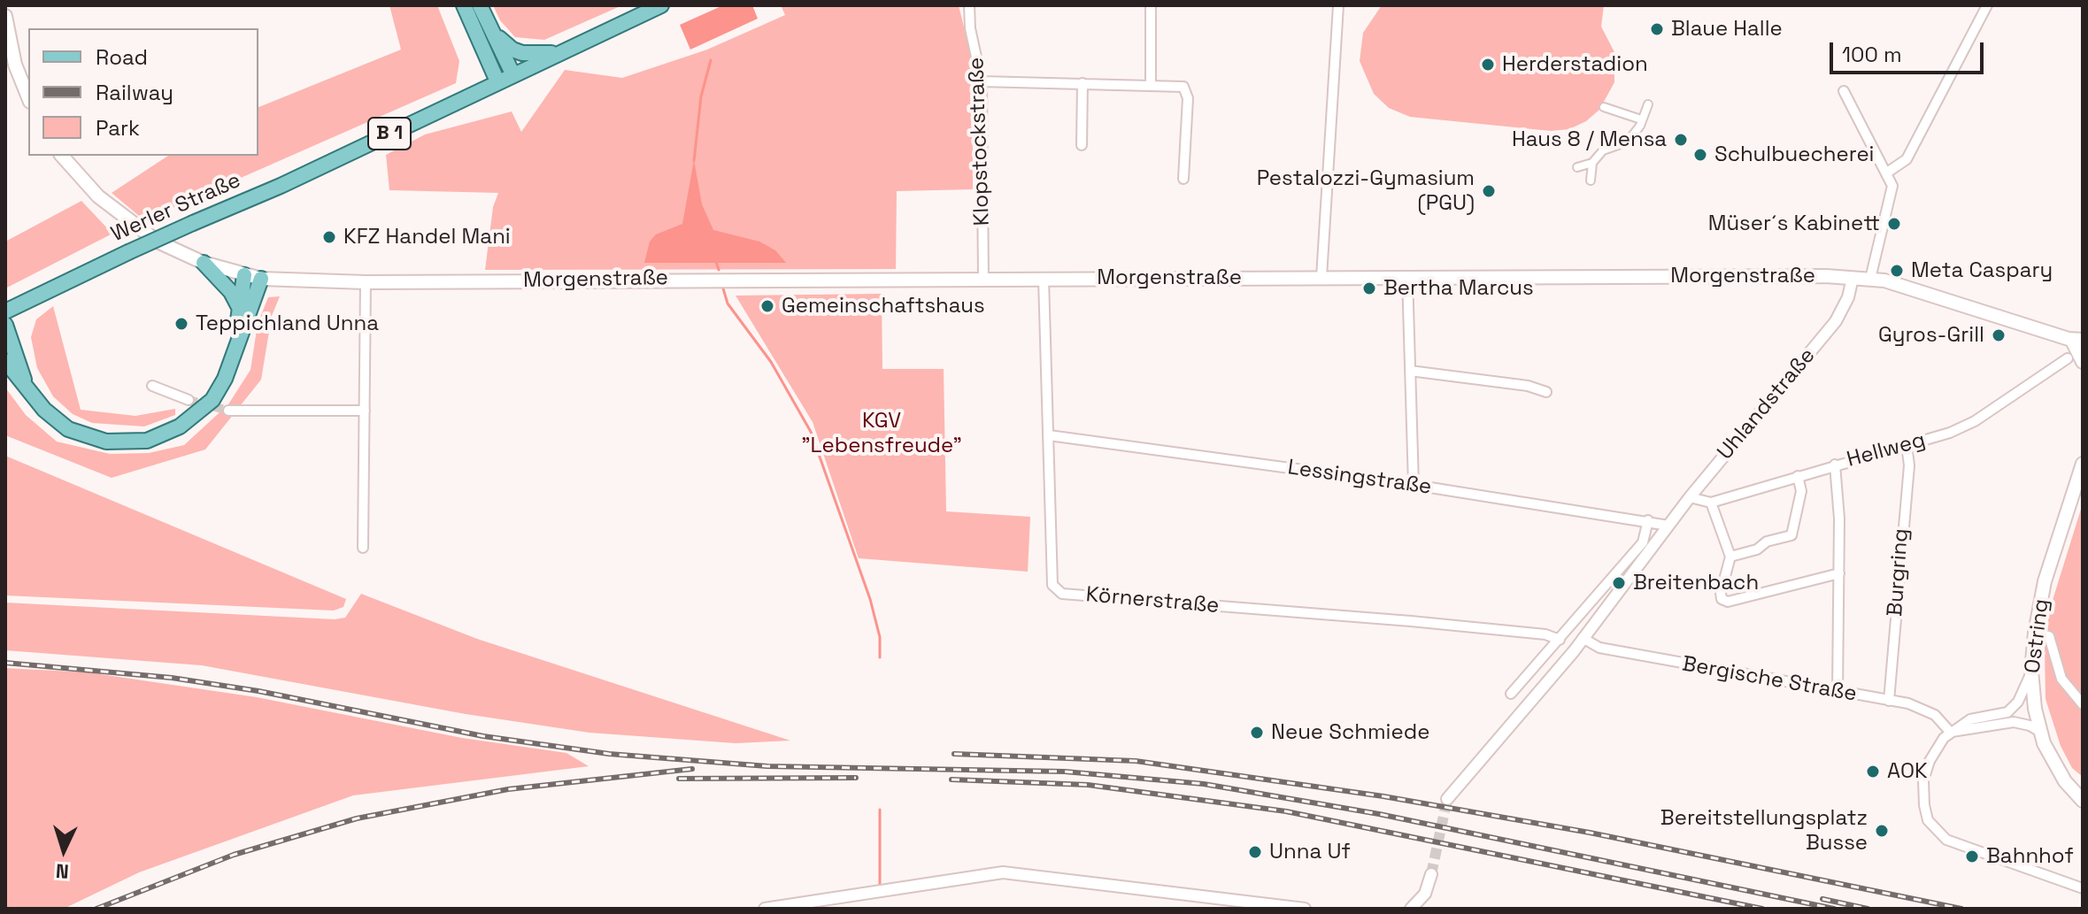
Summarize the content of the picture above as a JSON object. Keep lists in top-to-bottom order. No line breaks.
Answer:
{"streets":{"main road":["B 1","Werler Straße","Morgenstraße","Ostring"],"street":["Klopstockstraße","Uhlandstraße","Hellweg","Lessingstraße","Burgring","Körnerstraße","Bergische Straße"]},"crossings":[["B 1","Werler Straße"],["Klopstockstraße","Morgenstraße"],["Morgenstraße","Uhlandstraße"],["Morgenstraße","Körnerstraße"],["Uhlandstraße","Lessingstraße"],["Hellweg","Burgring"],["Lessingstraße","Körnerstraße"],["Burgring","Bergische Straße"]],"parks":["KGV \"Lebensfreude\""],"places":["Blaue Halle","Herderstadion","Haus 8 / Mensa","Schulbuecherei","Pestalozzi-Gymasium (PGU)","Müser´s Kabinett","KFZ Handel Mani","Meta Caspary","Bertha Marcus","Gemeinschaftshaus","Teppichland Unna","Gyros-Grill","Breitenbach","Neue Schmiede","AOK","Bereitstellungsplatz Busse","Unna Uf","Bahnhof"],"legend":["Road","Railway","Park"],"scale_bar":"100 m","north":"bottom"}
